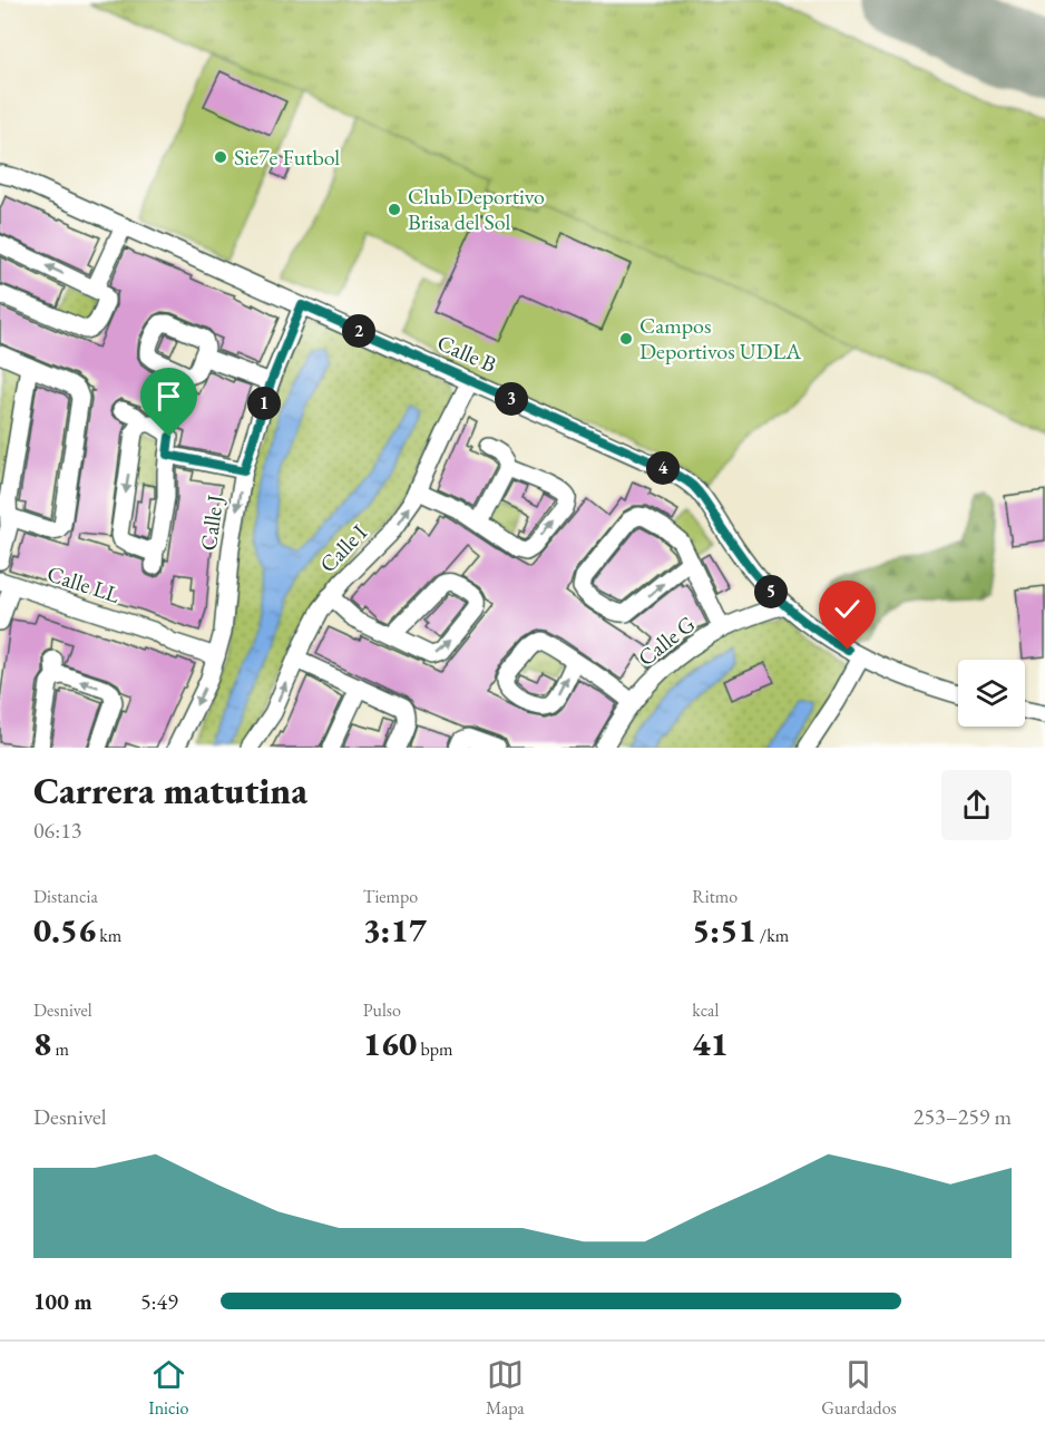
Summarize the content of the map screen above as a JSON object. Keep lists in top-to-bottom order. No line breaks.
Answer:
{"streets":{"street":["Calle B","Calle J","Calle I","Calle LL","Calle G"]},"crossings":[["Calle B","Calle J"],["Calle B","Calle I"],["Calle B","Calle G"],["Calle J","Calle LL"]],"one_way":["Calle I"],"places":["Sie7e Futbol","Club Deportivo Brisa del Sol","Campos Deportivos UDLA"],"page":{"pins":["2","3","1","4","5"],"heading":["Carrera matutina","06:13"],"stats":[["Distancia","0.56 km"],["Tiempo","3:17"],["Ritmo","5:51 /km"],["Desnivel","8 m"],["Pulso","160 bpm"],["kcal","41"]],"chart":["Desnivel","253–259 m"],"list":[{"name":"100 m","note":"5:49"}],"tabs":["Inicio","Mapa","Guardados"]}}
